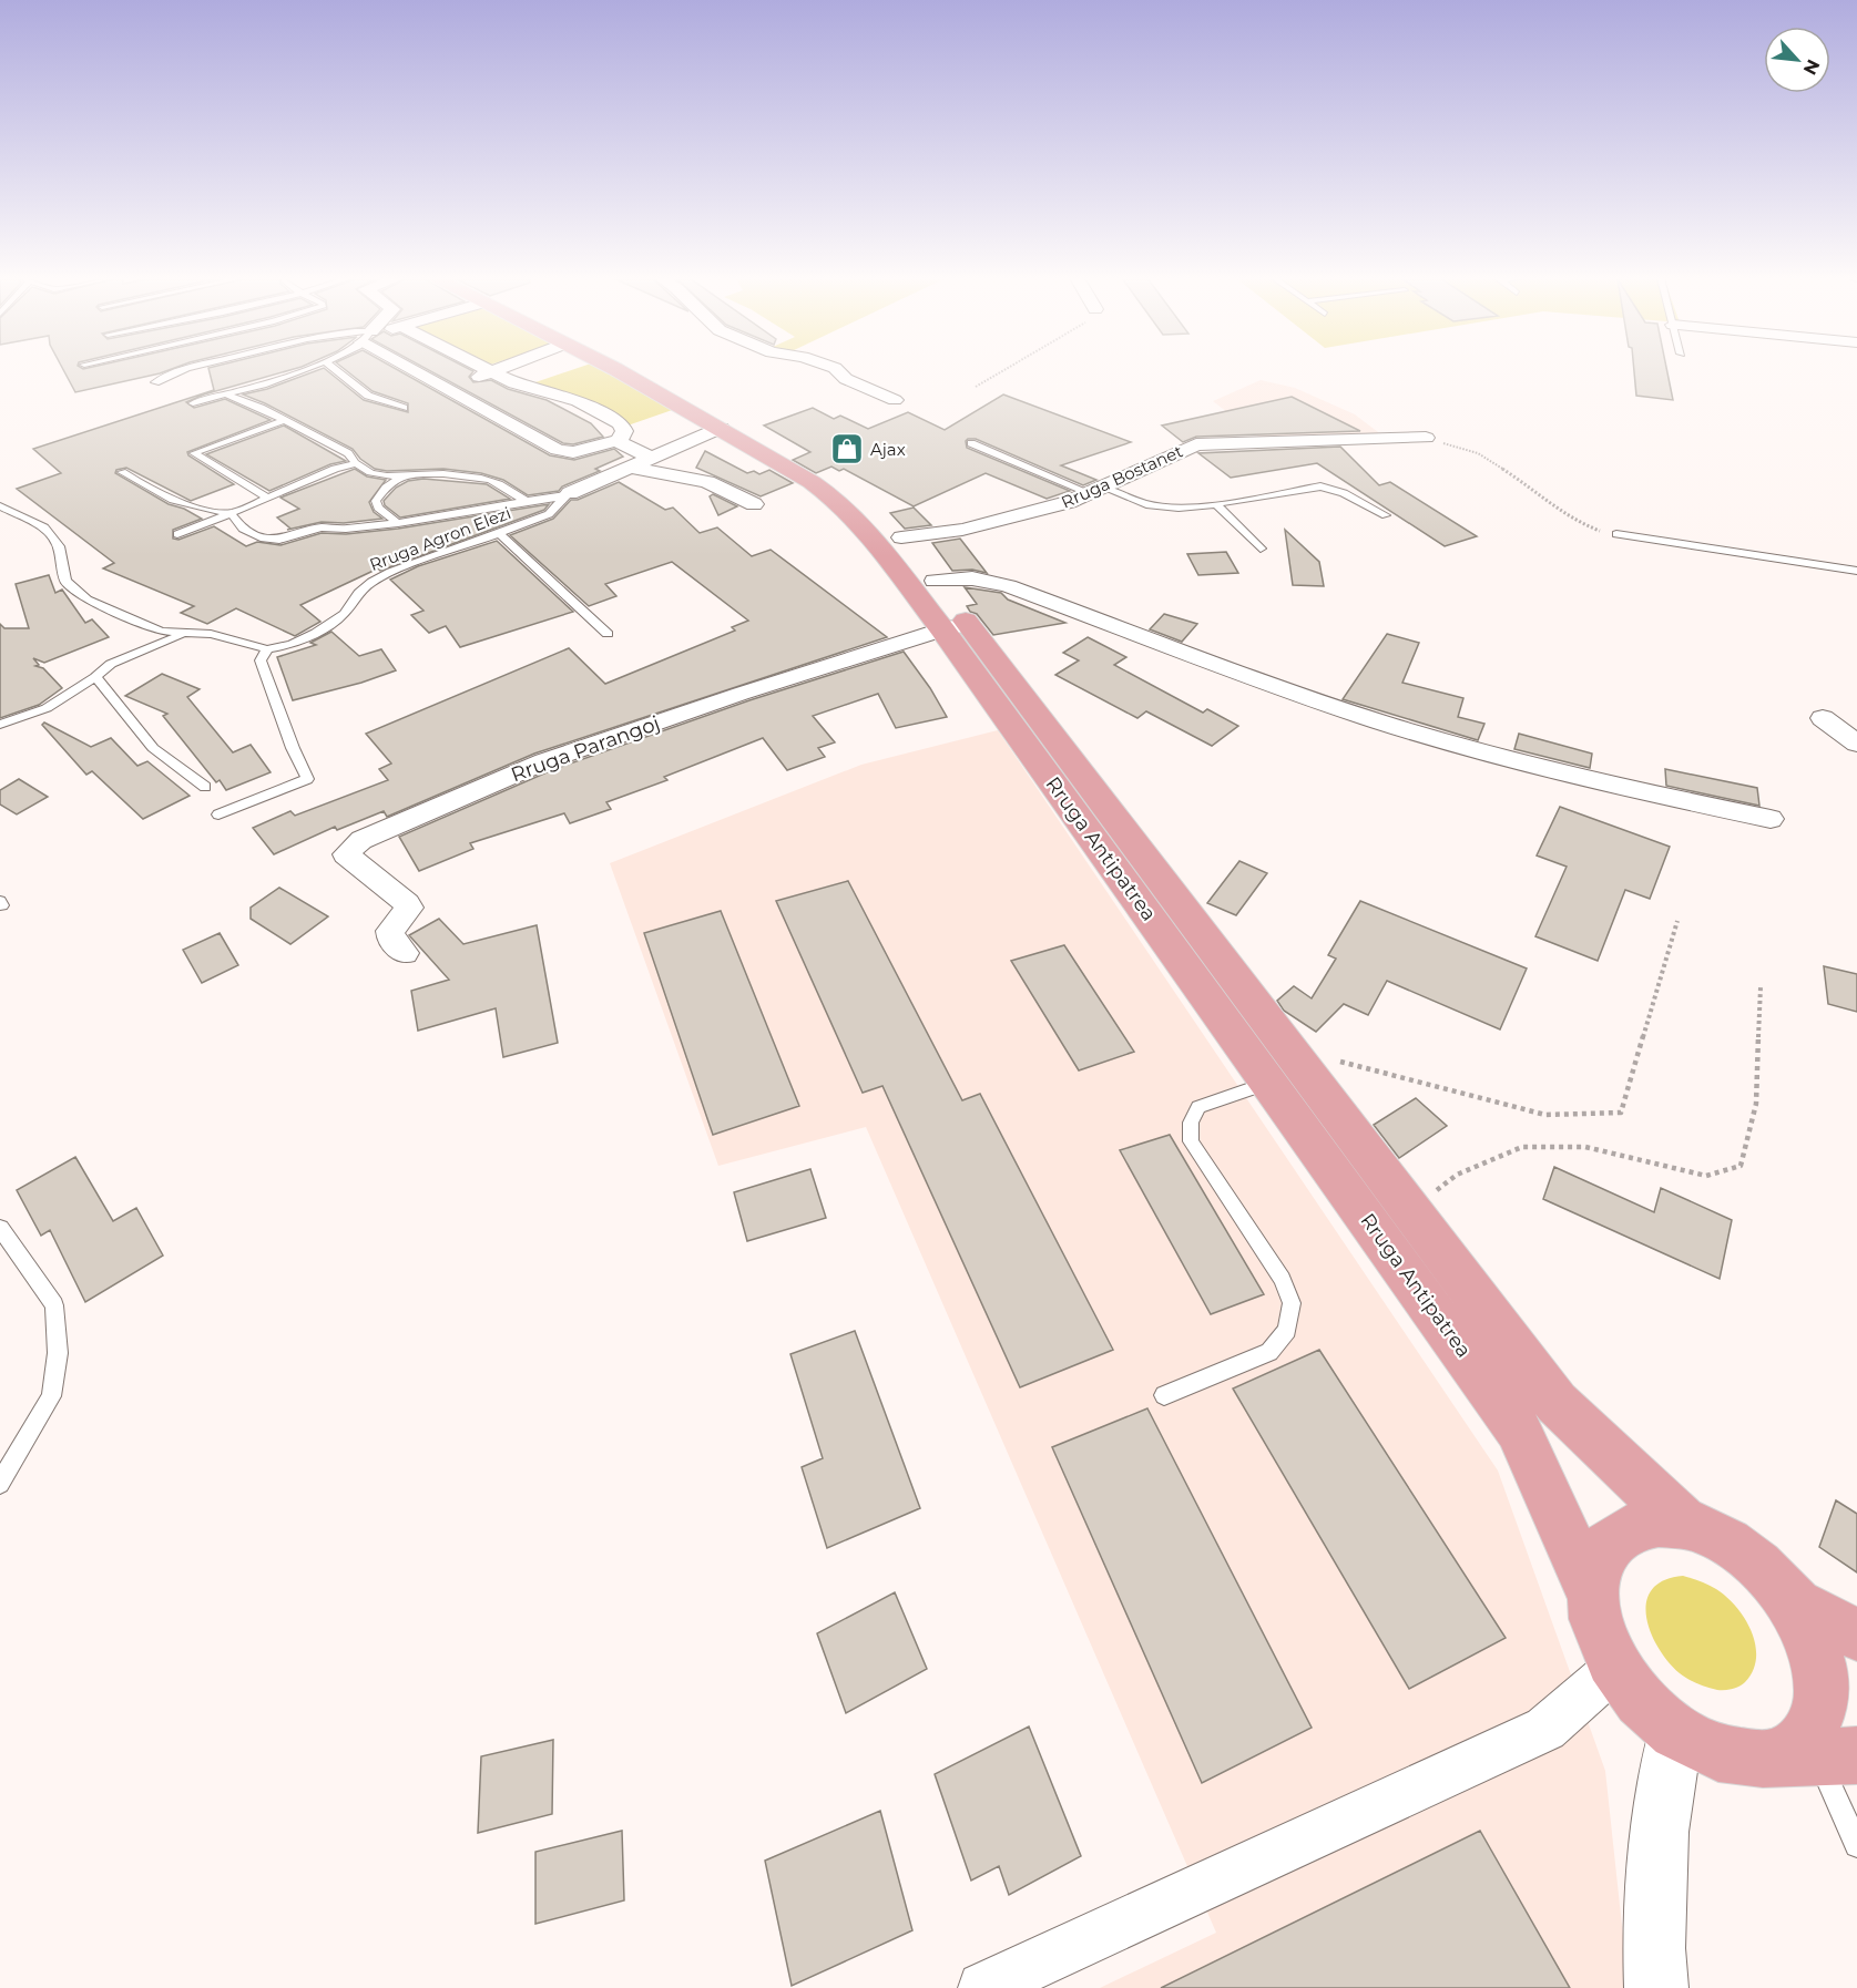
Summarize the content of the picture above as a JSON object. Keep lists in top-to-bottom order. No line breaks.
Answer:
{"streets":{"main road":["Rruga Antipatrea"],"street":["Rruga Bostanet","Rruga Parangoj"],"lane":["Rruga Agron Elezi"]},"crossings":[["Rruga Bostanet","Rruga Antipatrea"],["Rruga Parangoj","Rruga Antipatrea"]],"places":{"shop":["Ajax"]},"north":"bottom right"}
